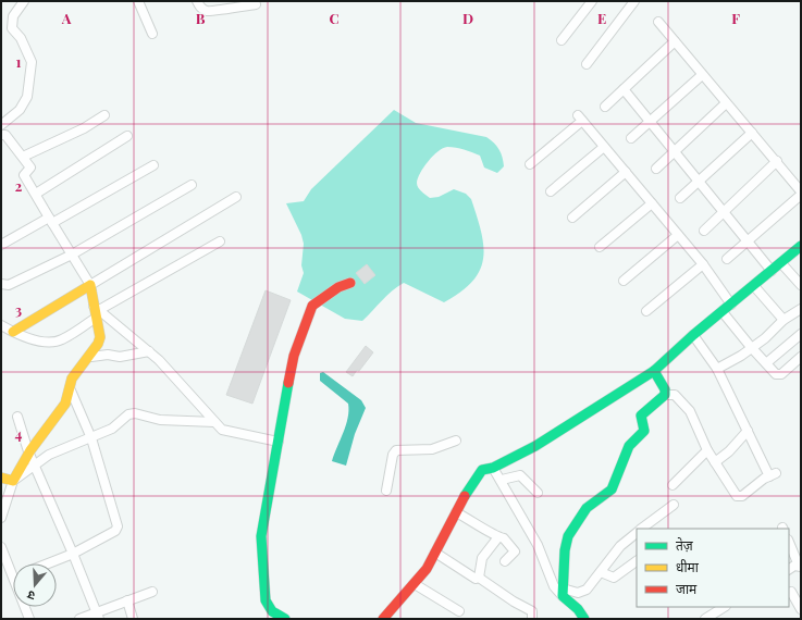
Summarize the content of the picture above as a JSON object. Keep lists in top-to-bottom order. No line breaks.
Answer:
{"legend":["तेज़","धीमा","जाम"],"north":"bottom","grid":{"columns":["A","B","C","D","E","F"],"rows":["1","2","3","4"]}}
